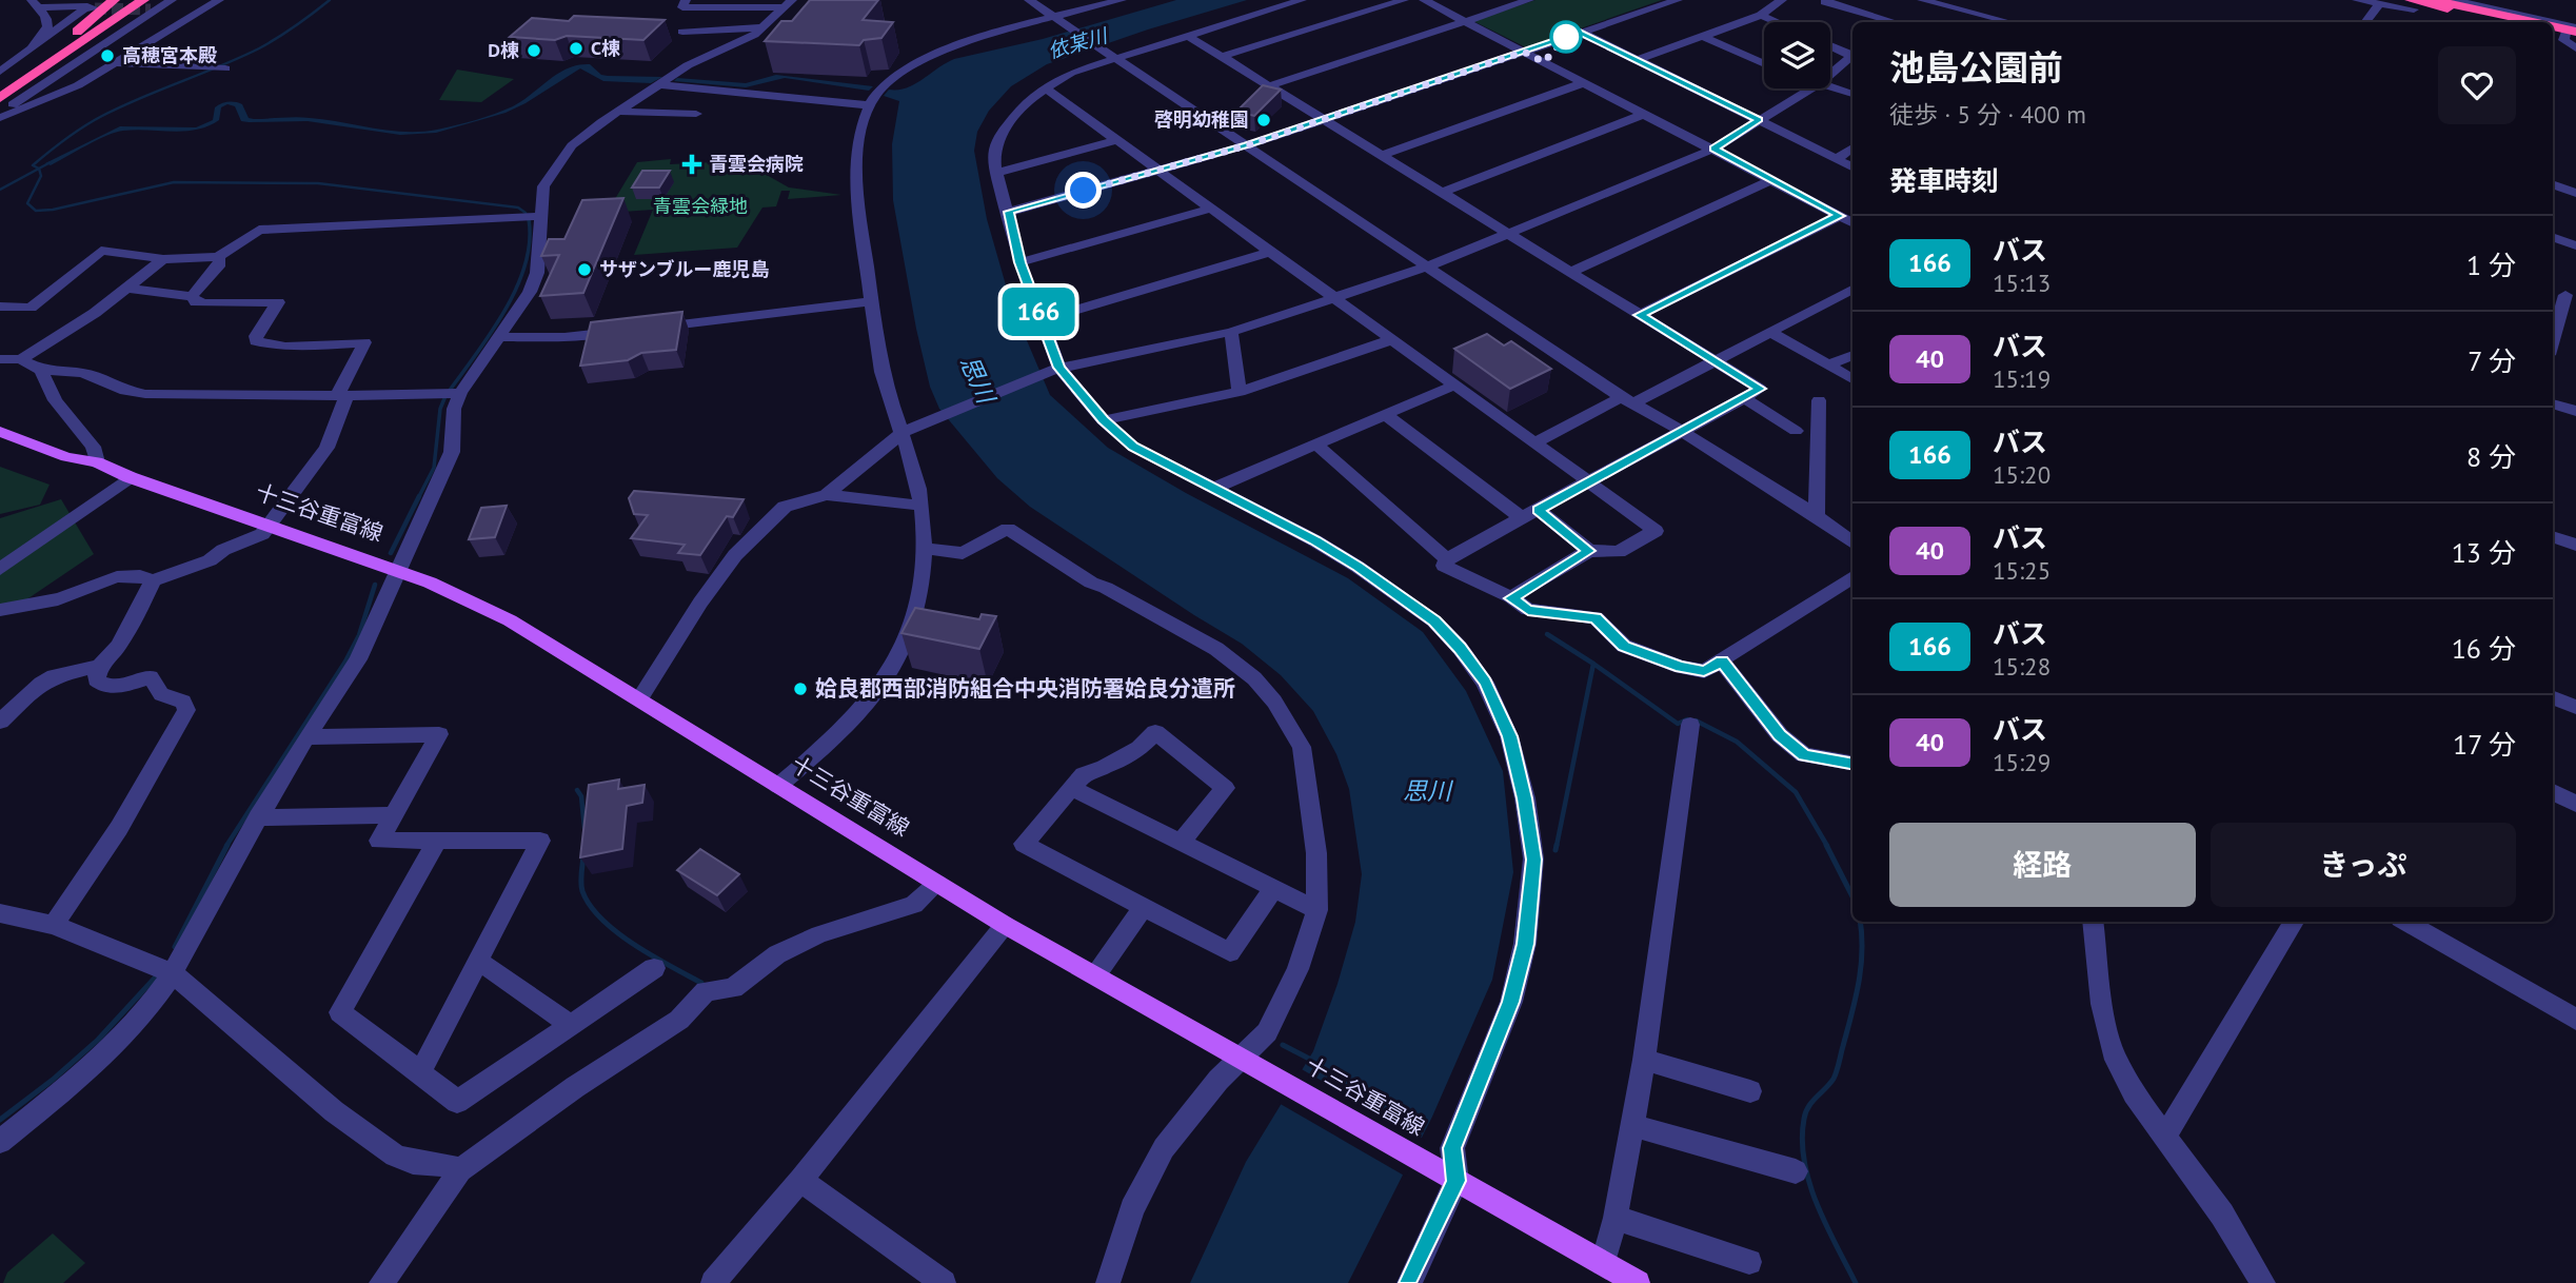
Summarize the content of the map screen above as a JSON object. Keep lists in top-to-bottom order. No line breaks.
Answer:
{"streets":{"main road":["十三谷重富線"]},"water":["依某川","思川"],"parks":["青雲会緑地"],"places":{"other":["C棟","D棟","高穂宮本殿","啓明幼稚園","サザンブルー鹿児島","姶良郡西部消防組合中央消防署姶良分遣所"],"health":["青雲会病院"]},"lines":["bus line 166"],"page":{"on_map":"166","heading":[["池島公園前","徒歩 · 5 分 · 400 m"],"発車時刻"],"list":[{"mark":"166","name":"バス","note":"15:13","value":"1 分"},{"mark":"40","name":"バス","note":"15:19","value":"7 分"},{"mark":"166","name":"バス","note":"15:20","value":"8 分"},{"mark":"40","name":"バス","note":"15:25","value":"13 分"},{"mark":"166","name":"バス","note":"15:28","value":"16 分"},{"mark":"40","name":"バス","note":"15:29","value":"17 分"}],"buttons":["経路","きっぷ"]}}
